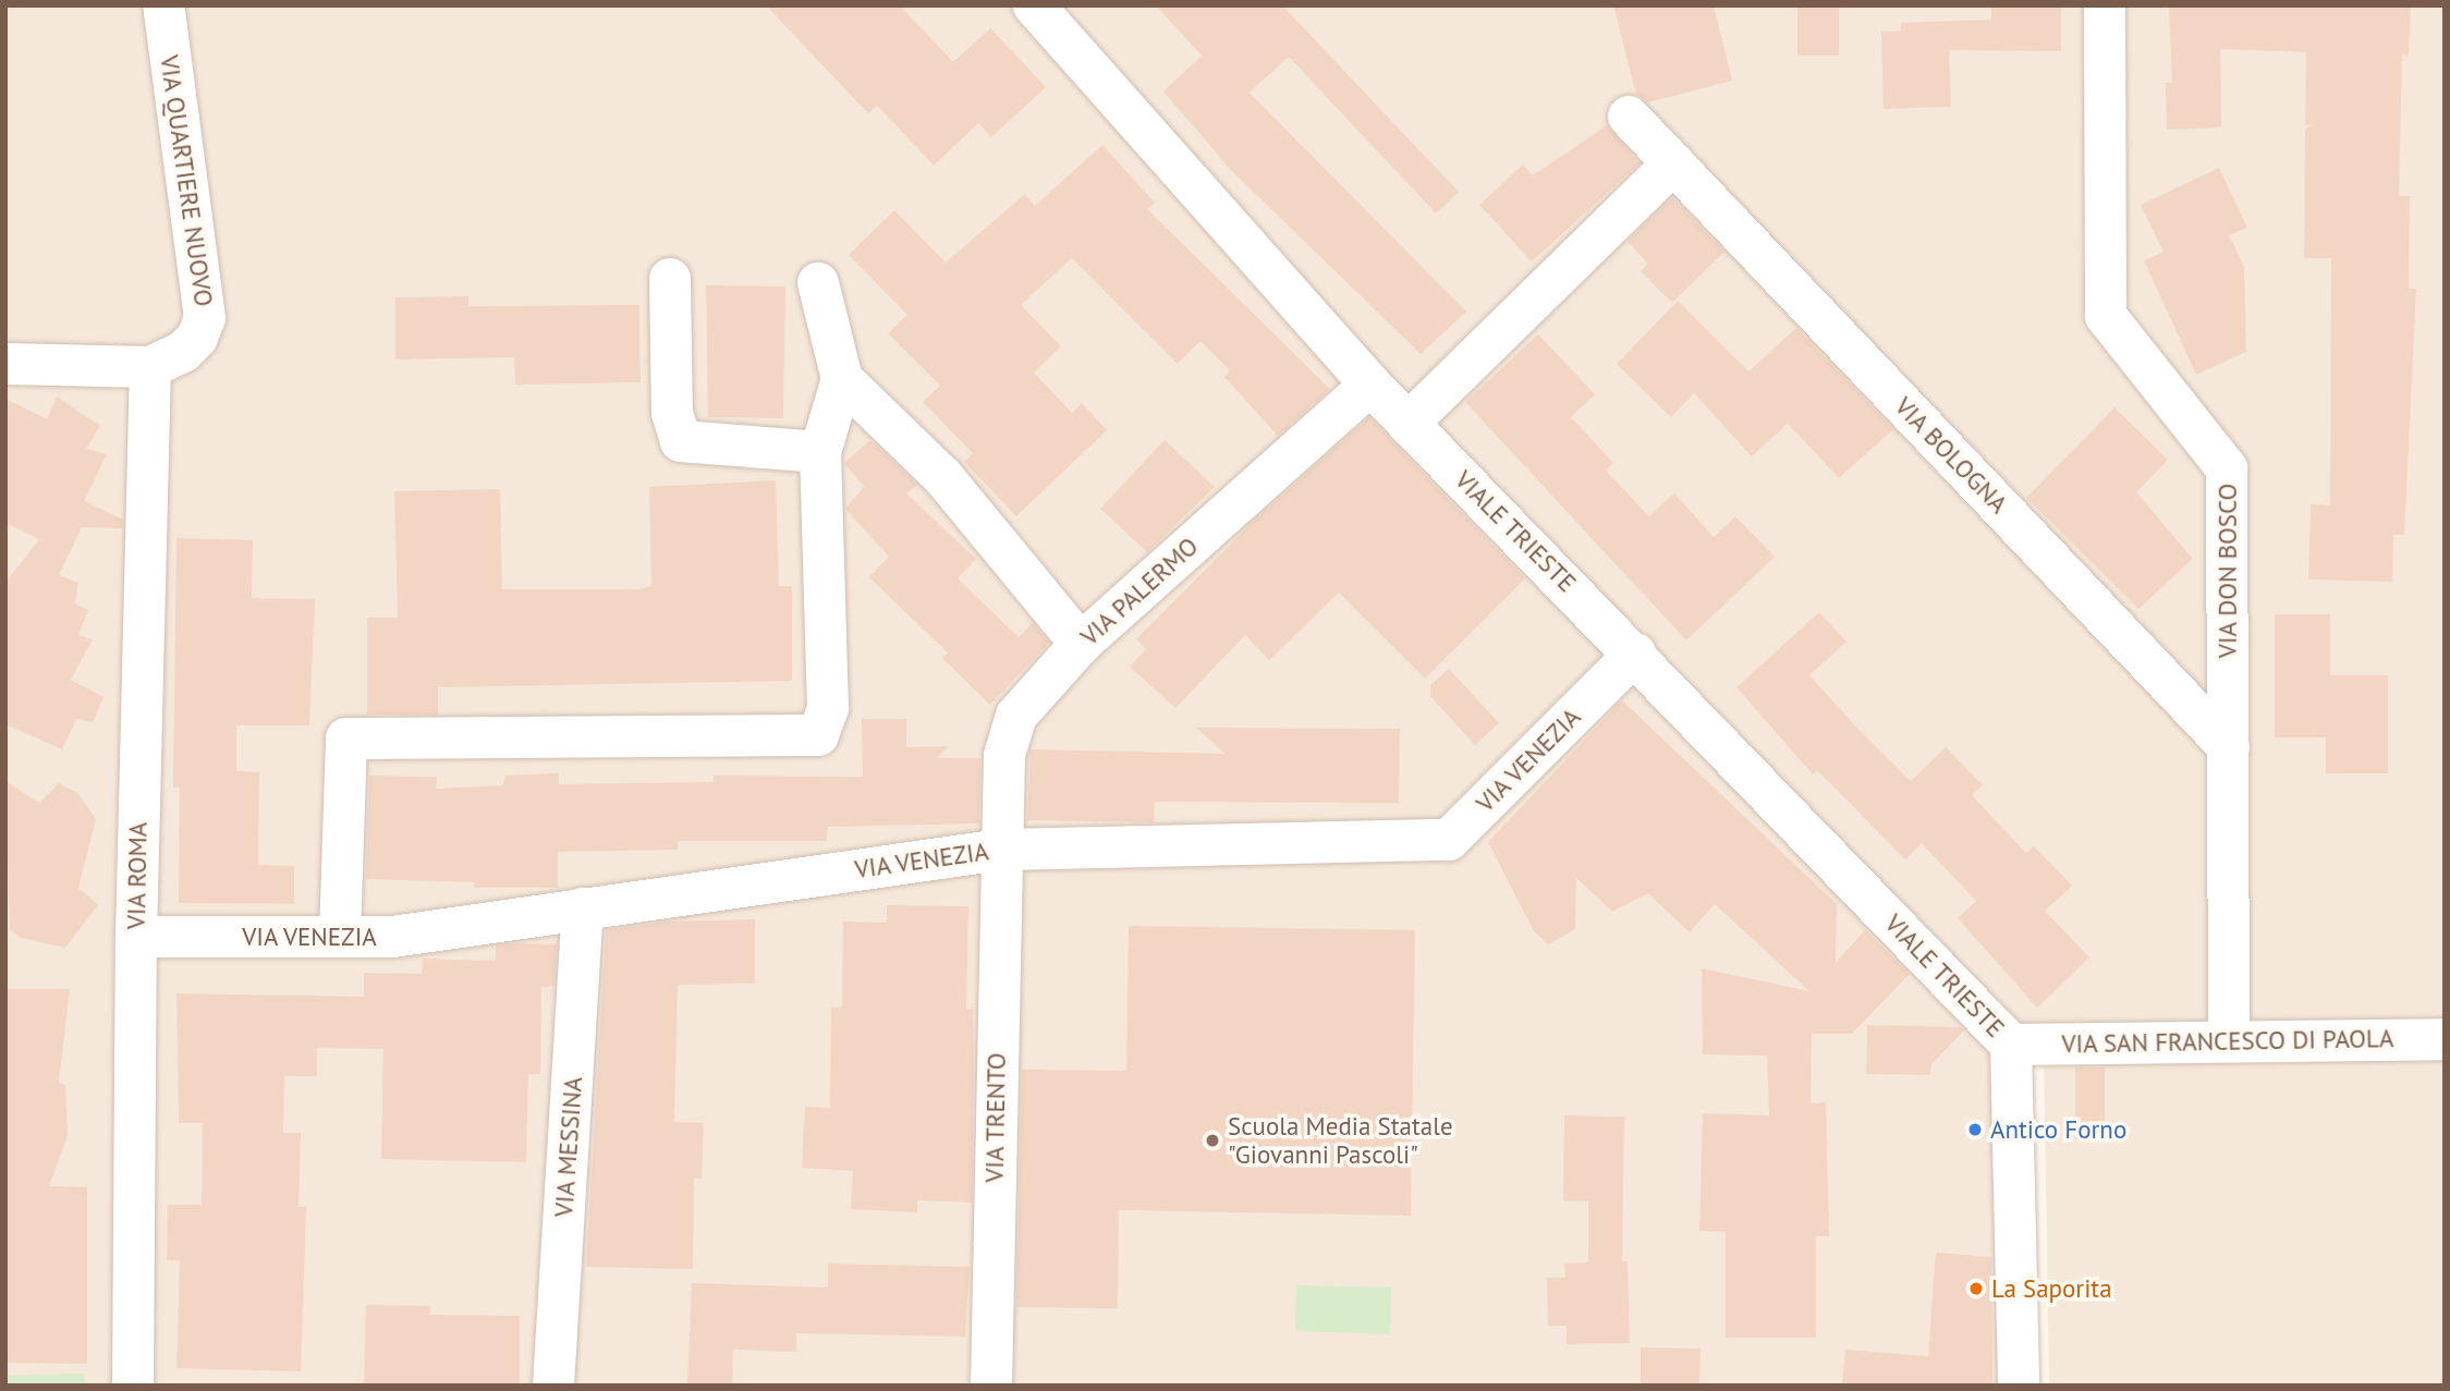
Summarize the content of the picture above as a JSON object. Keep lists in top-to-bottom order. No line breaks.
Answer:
{"streets":{"street":["VIA QUARTIERE NUOVO","VIA BOLOGNA","VIALE TRIESTE","VIA DON BOSCO","VIA PALERMO","VIA VENEZIA","VIA ROMA","VIA SAN FRANCESCO DI PAOLA","VIA TRENTO","VIA MESSINA"]},"crossings":[["VIA QUARTIERE NUOVO","VIA ROMA"],["VIA BOLOGNA","VIA DON BOSCO"],["VIALE TRIESTE","VIA PALERMO"],["VIALE TRIESTE","VIA VENEZIA"],["VIALE TRIESTE","VIA SAN FRANCESCO DI PAOLA"],["VIA DON BOSCO","VIA SAN FRANCESCO DI PAOLA"],["VIA PALERMO","VIA VENEZIA"],["VIA PALERMO","VIA TRENTO"],["VIA VENEZIA","VIA ROMA"],["VIA VENEZIA","VIA TRENTO"],["VIA VENEZIA","VIA MESSINA"]],"places":["Antico Forno","Scuola Media Statale \"Giovanni Pascoli\"","La Saporita"]}
